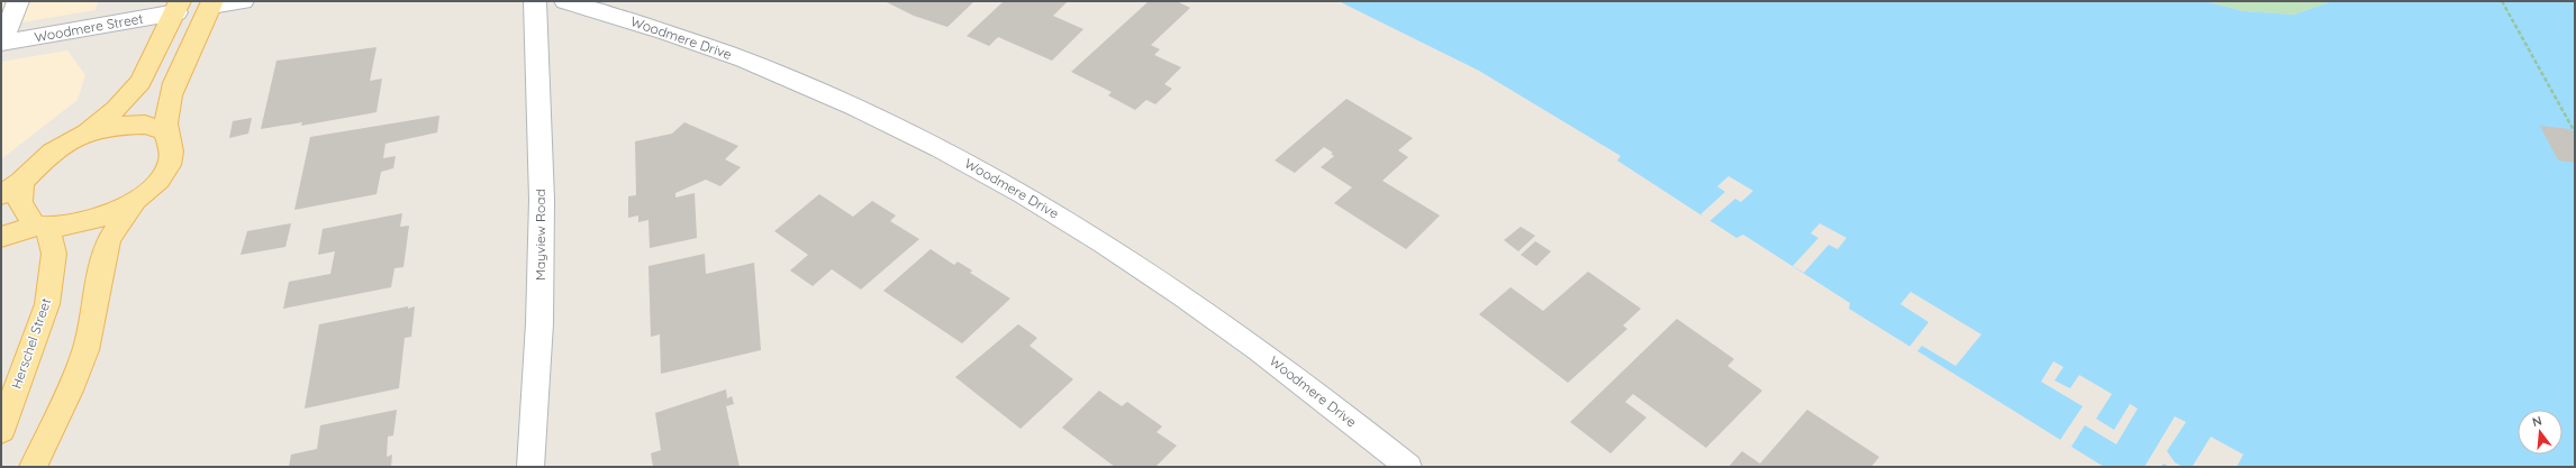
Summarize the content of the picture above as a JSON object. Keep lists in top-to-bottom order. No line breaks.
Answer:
{"streets":{"main road":["Herschel Street"],"street":["Woodmere Street","Woodmere Drive","Mayview Road"]},"north":"top"}
